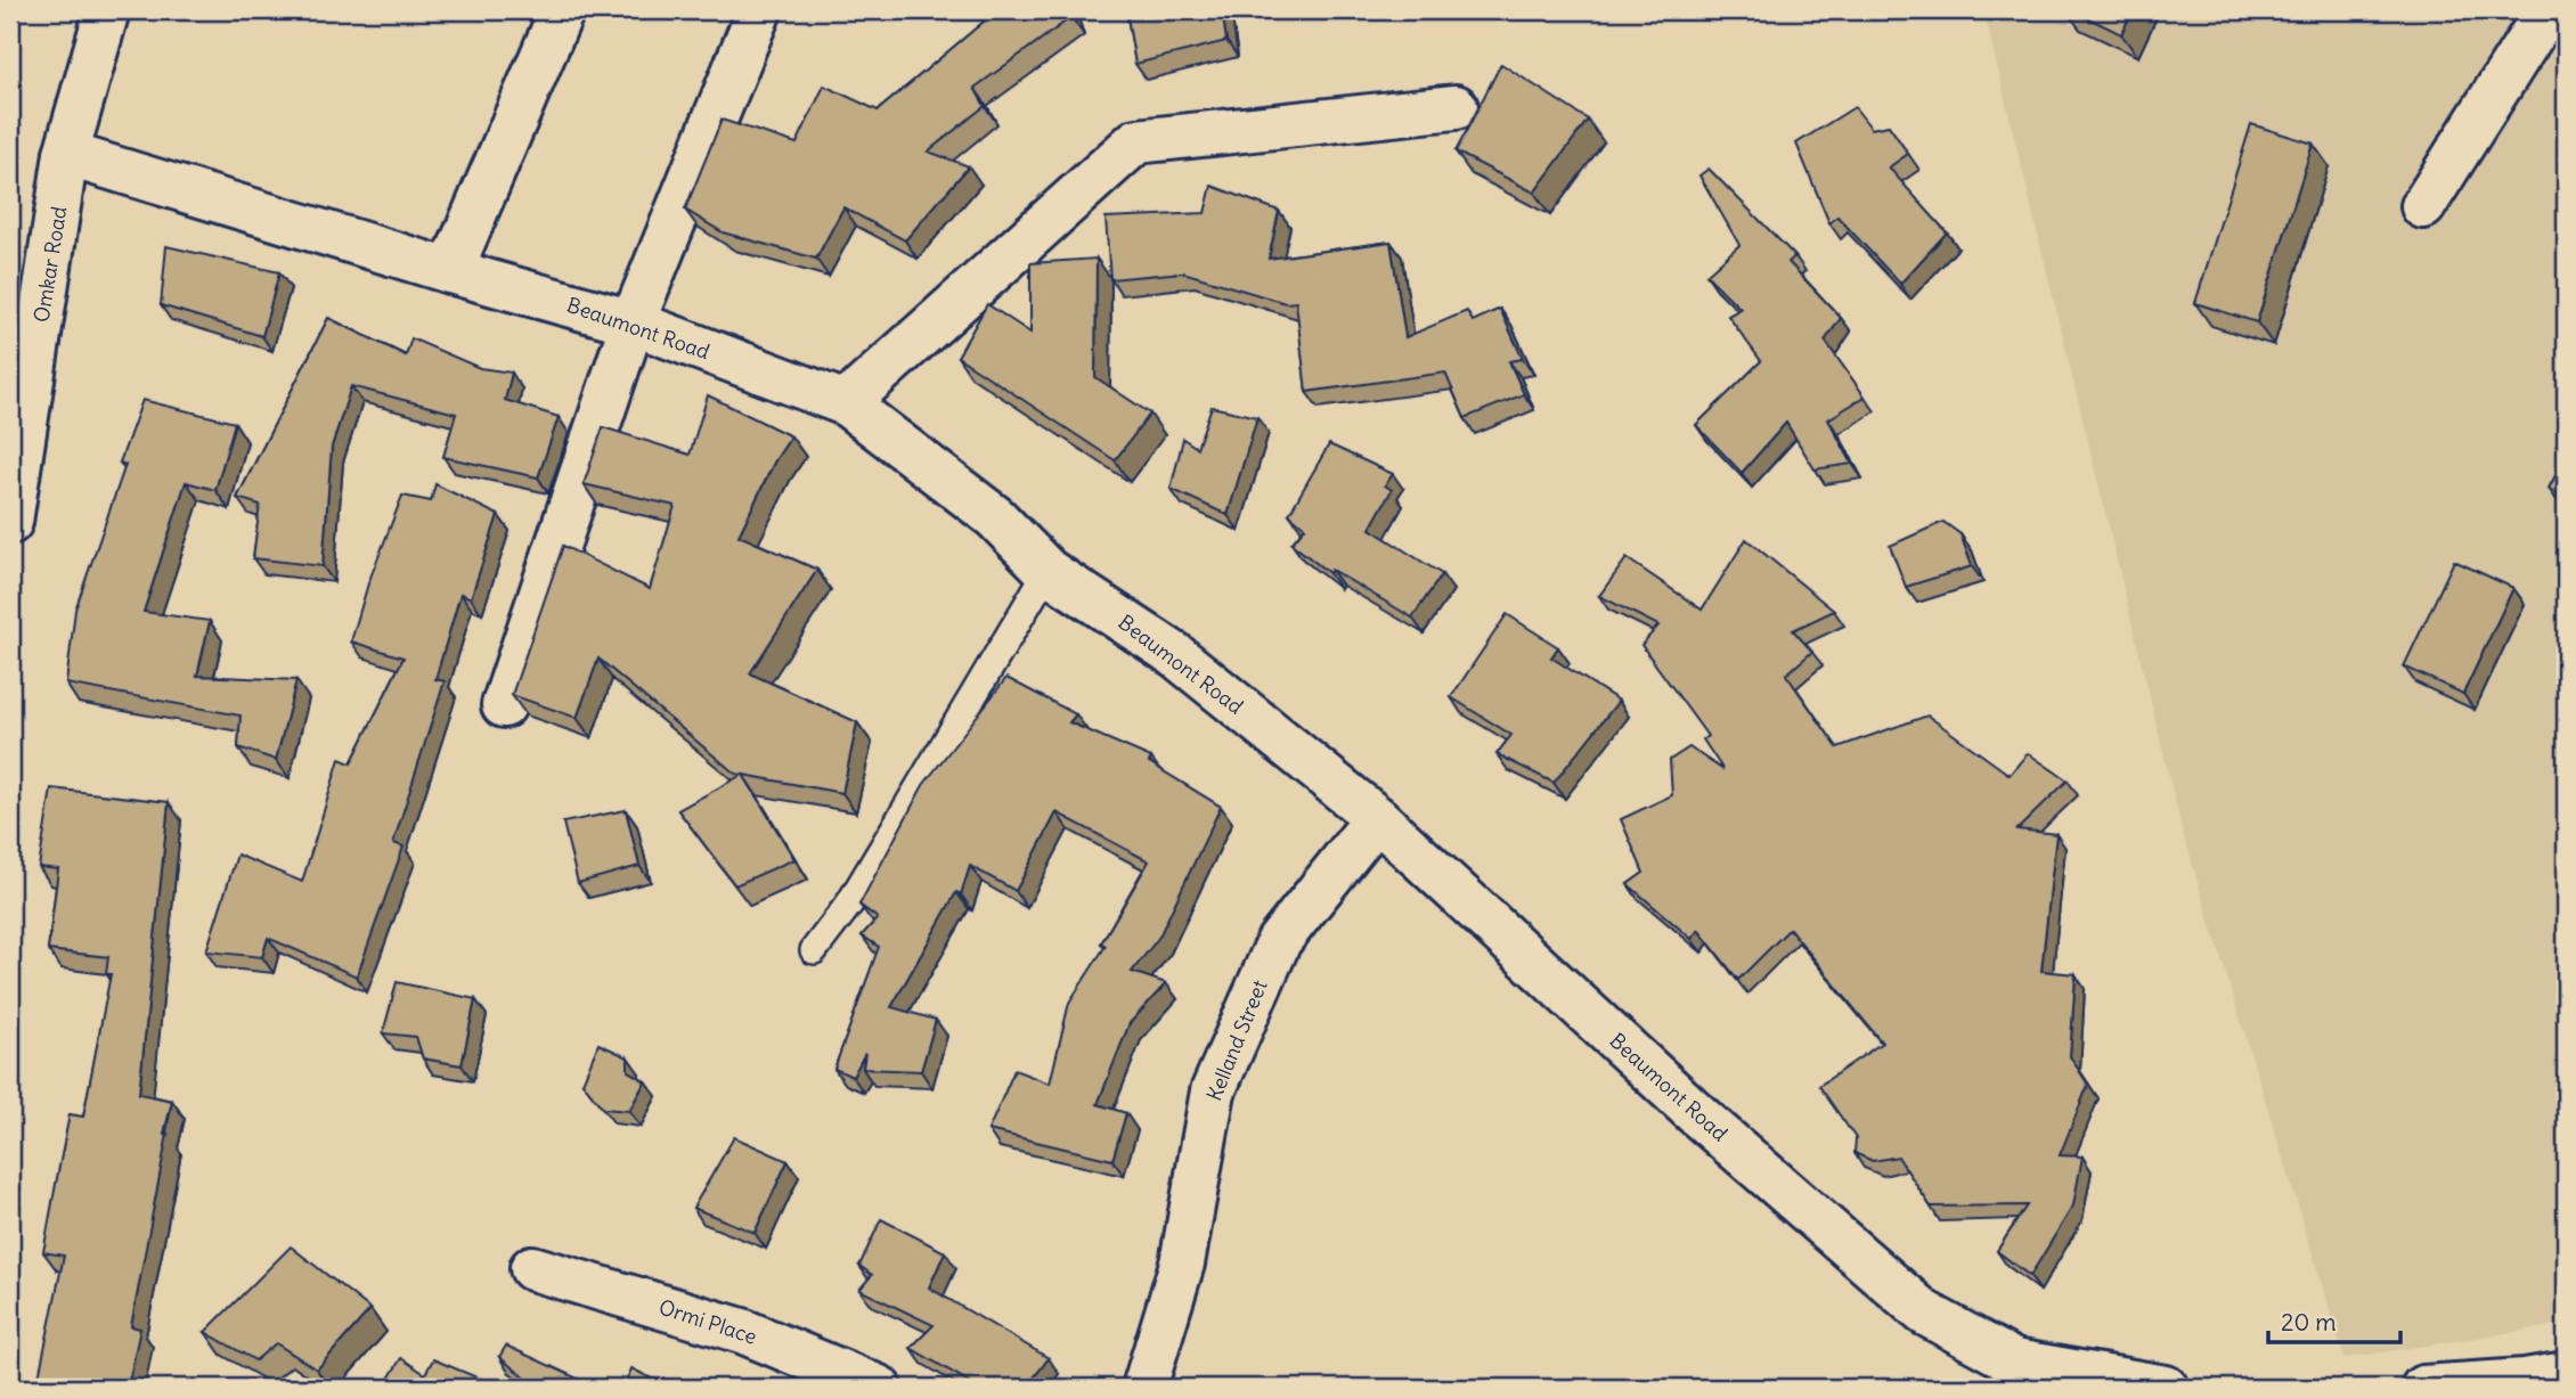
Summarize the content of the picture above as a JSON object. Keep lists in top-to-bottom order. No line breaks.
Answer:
{"streets":{"street":["Omkar Road","Beaumont Road","Kelland Street","Ormi Place"]},"crossings":[["Omkar Road","Beaumont Road"],["Beaumont Road","Kelland Street"]],"scale_bar":"20 m"}
